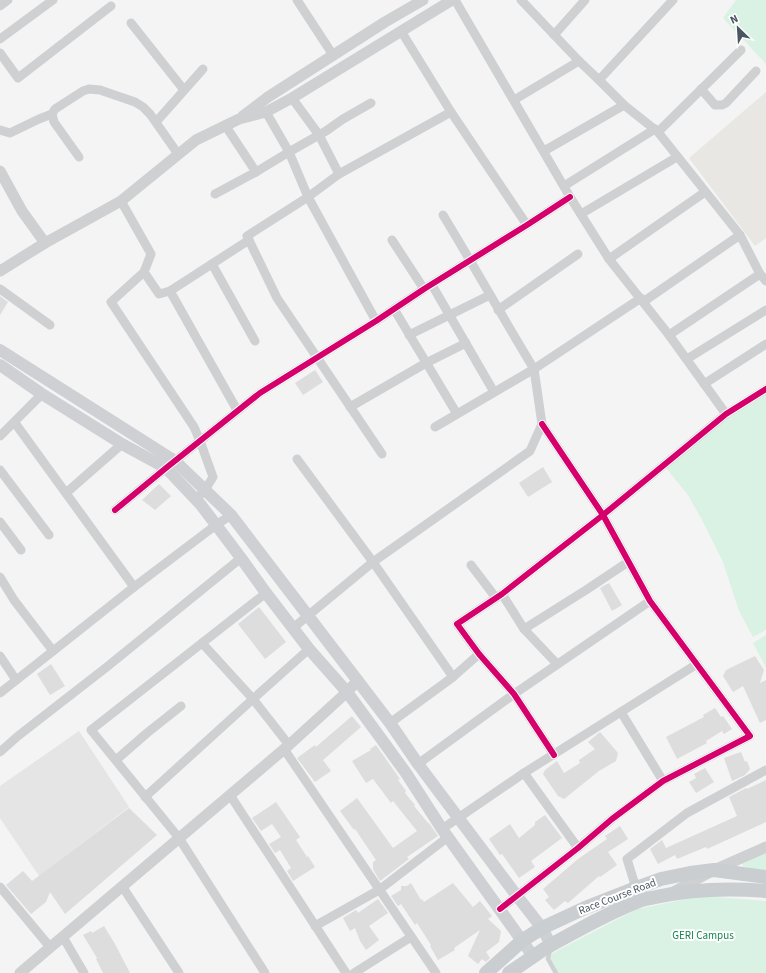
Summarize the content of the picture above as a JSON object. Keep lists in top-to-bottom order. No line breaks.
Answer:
{"streets":{"main road":["Race Course Road"]},"parks":["GERI Campus"],"north":"top left"}
